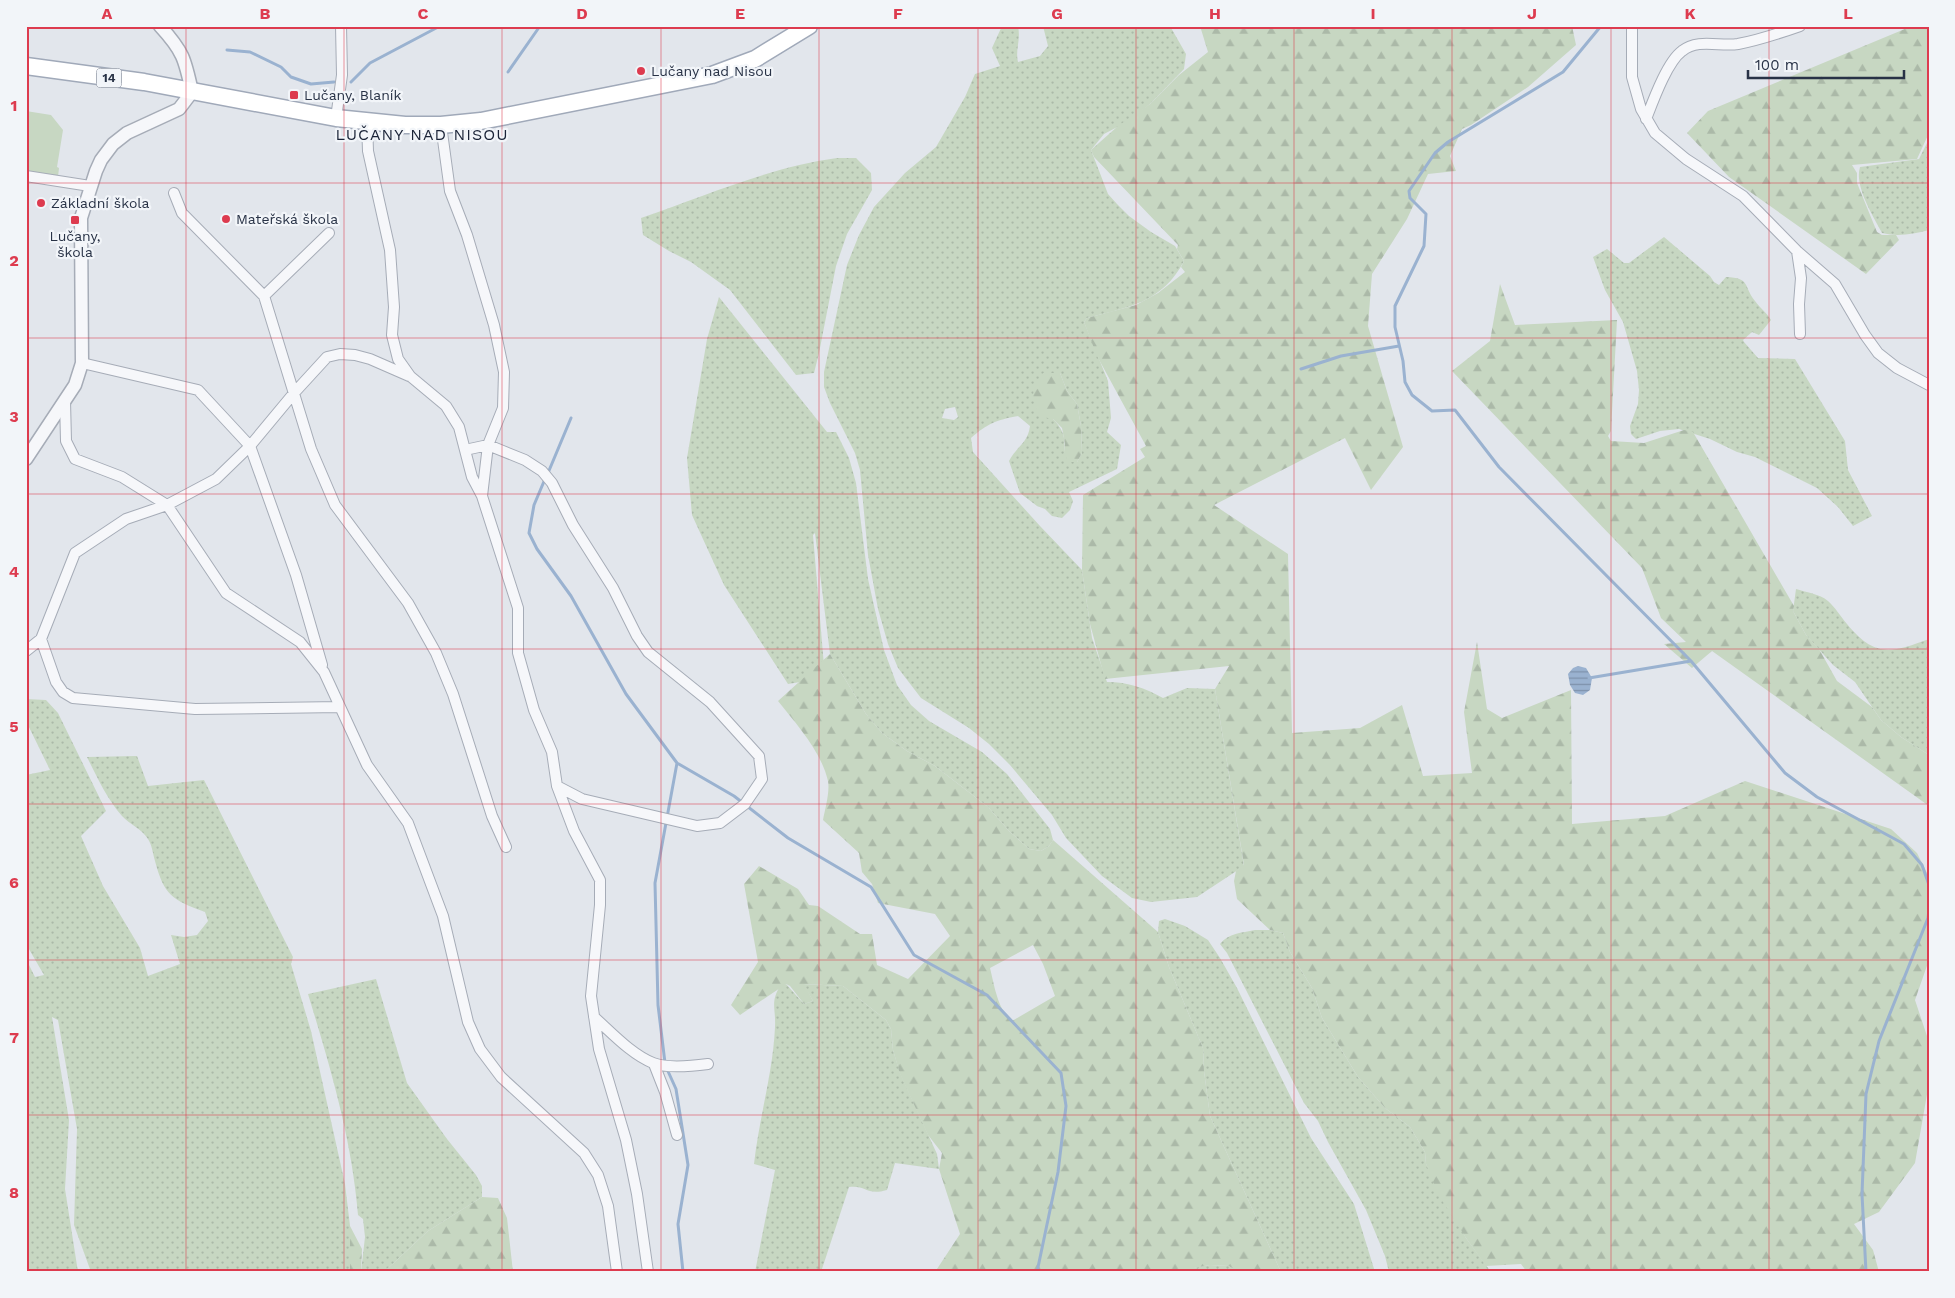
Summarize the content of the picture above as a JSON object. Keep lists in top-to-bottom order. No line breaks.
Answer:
{"streets":{"main road":["14"]},"districts":["LUČANY NAD NISOU"],"places":{"other":["Lučany nad Nisou","Základní škola","Mateřská škola"],"transit":["Lučany, Blaník","Lučany, škola"]},"scale_bar":"100 m","grid":{"columns":["A","B","C","D","E","F","G","H","I","J","K","L"],"rows":["1","2","3","4","5","6","7","8"]}}
